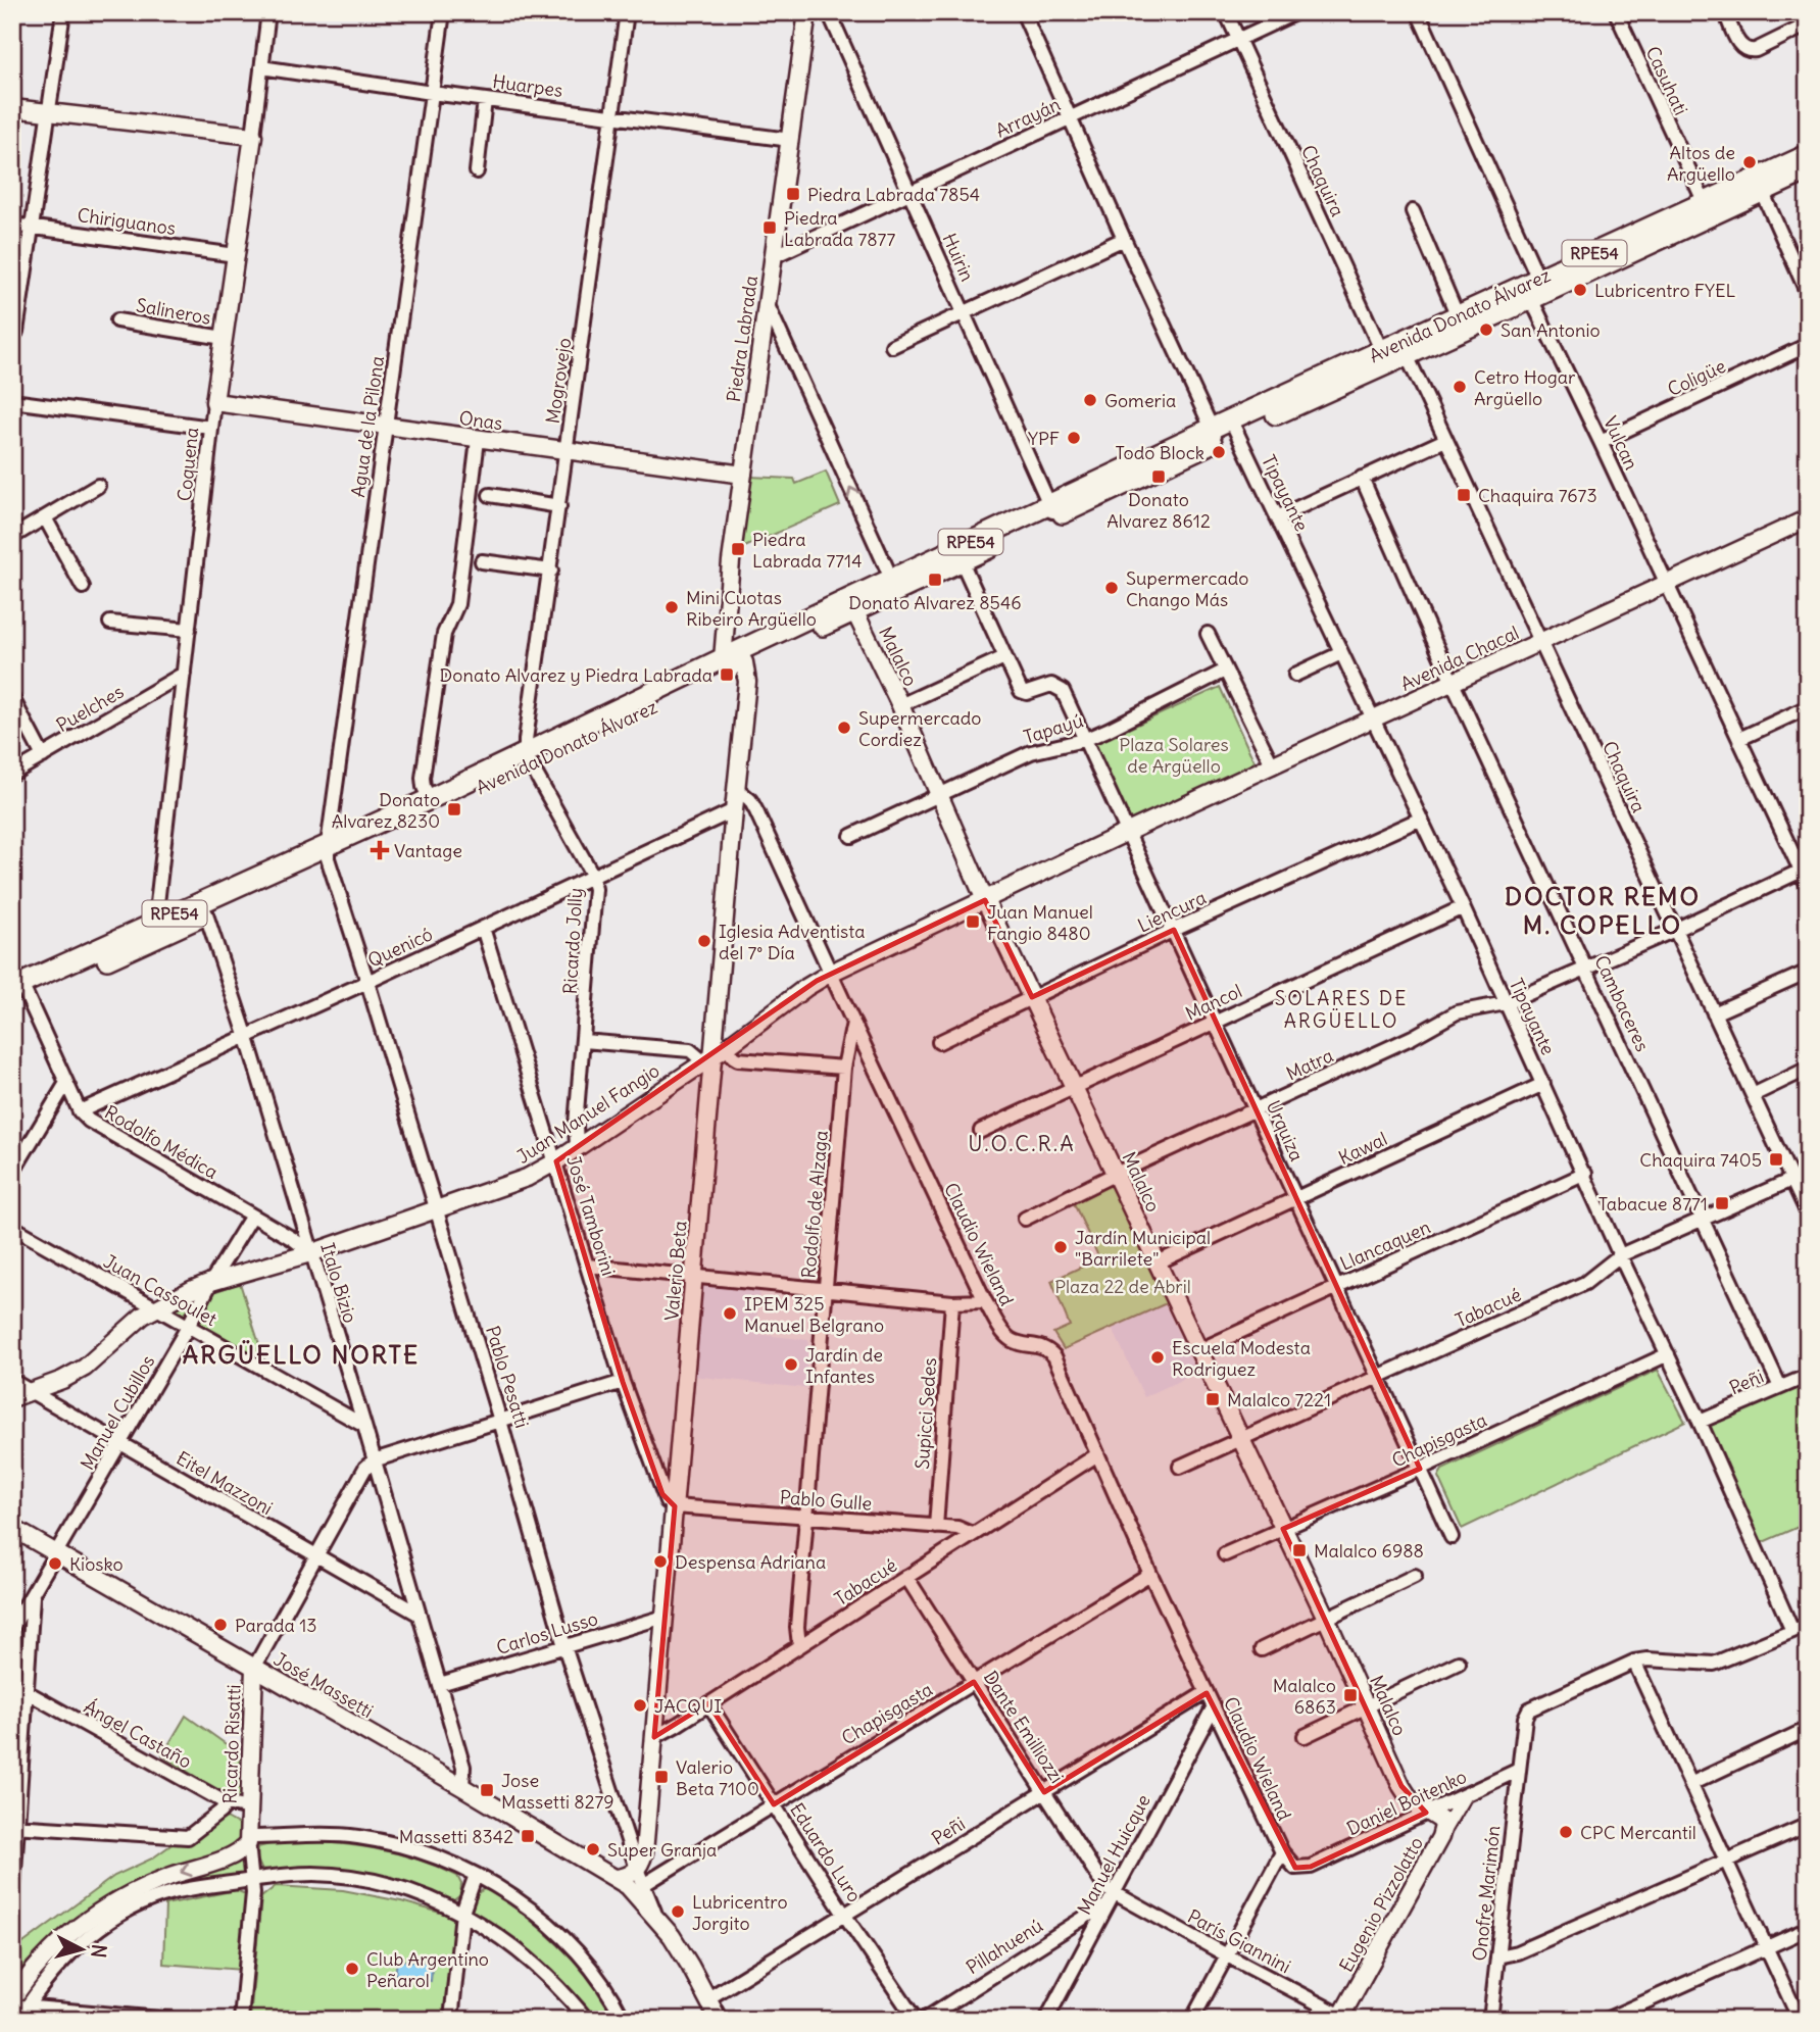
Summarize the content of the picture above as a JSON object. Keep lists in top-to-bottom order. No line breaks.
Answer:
{"streets":{"main road":["RPE54","Avenida Donato Álvarez","Piedra Labrada","Onas","Coquena","Malalco","Avenida Chacal","Juan Manuel Fangio","Valerio Beta","Pablo Pesatti","José Massetti","Ricardo Risatti","Eugenio Pizzolatto"],"street":["Casuhati","Huarpes","Arrayán","Chaquira","Chiriguanos","Huirin","Salineros","Coligüe","Mogrovejo","Agua de la Pilona","Vulcan","Tipayante","Puelches","Tapayú","Liencura","Ricardo Jolly","Quenicó","Mancol","Cambaceres","Matra","Urquiza","Rodolfo Médica","Kawal","Rodolfo de Alzaga","José Tamborini","Claudio Wieland","Llancaquen","Italo Bizio","Juan Cassoulet","Tabacué","Peñi","Manuel Cubillos","Supicci Sedes","Chapisgasta","Eitel Mazzoni","Pablo Gulle","Carlos Lusso","Dante Emilliozzi","Ángel Castaño","Daniel Boitenko","Eduardo Luro","Manuel Huicque","Onofre Marimón","París Giannini","Pillahuenú"]},"crossings":[["Casuhati","Avenida Donato Álvarez"],["Huarpes","Piedra Labrada"],["Huarpes","Mogrovejo"],["Huarpes","Agua de la Pilona"],["Huarpes","Coquena"],["Arrayán","Chaquira"],["Arrayán","Huirin"],["Arrayán","Piedra Labrada"],["Arrayán","Tipayante"],["Chaquira","Avenida Donato Álvarez"],["Chaquira","Avenida Chacal"],["Chaquira","Matra"],["Chaquira","Tabacué"],["Chiriguanos","Coquena"],["Huirin","Avenida Donato Álvarez"],["Salineros","Coquena"],["Avenida Donato Álvarez","Piedra Labrada"],["Avenida Donato Álvarez","Mogrovejo"],["Avenida Donato Álvarez","Agua de la Pilona"],["Avenida Donato Álvarez","Vulcan"],["Avenida Donato Álvarez","Coquena"],["Avenida Donato Álvarez","Tipayante"],["Avenida Donato Álvarez","Malalco"],["Avenida Donato Álvarez","Ricardo Jolly"],["Avenida Donato Álvarez","Rodolfo Médica"],["Avenida Donato Álvarez","Valerio Beta"],["Avenida Donato Álvarez","Italo Bizio"],["Avenida Donato Álvarez","Pablo Pesatti"],["Piedra Labrada","Onas"],["Piedra Labrada","Valerio Beta"],["Coligüe","Vulcan"],["Mogrovejo","Onas"],["Mogrovejo","Ricardo Jolly"],["Onas","Agua de la Pilona"],["Onas","Coquena"],["Agua de la Pilona","Pablo Pesatti"],["Vulcan","Avenida Chacal"],["Vulcan","Matra"],["Coquena","Puelches"],["Tipayante","Avenida Chacal"],["Tipayante","Liencura"],["Tipayante","Mancol"],["Tipayante","Matra"],["Tipayante","Kawal"],["Tipayante","Llancaquen"],["Tipayante","Tabacué"],["Tipayante","Peñi"],["Tipayante","Chapisgasta"],["Malalco","Tapayú"],["Malalco","Liencura"],["Malalco","Mancol"],["Malalco","Matra"],["Malalco","Juan Manuel Fangio"],["Malalco","Kawal"],["Malalco","Llancaquen"],["Malalco","Tabacué"],["Malalco","Chapisgasta"],["Malalco","Daniel Boitenko"],["Malalco","Eugenio Pizzolatto"],["Avenida Chacal","Cambaceres"],["Avenida Chacal","Juan Manuel Fangio"],["Avenida Chacal","Urquiza"],["Tapayú","Urquiza"],["Liencura","Urquiza"],["Ricardo Jolly","Quenicó"],["Ricardo Jolly","Juan Manuel Fangio"],["Quenicó","Rodolfo Médica"],["Quenicó","José Tamborini"],["Quenicó","Valerio Beta"],["Quenicó","Italo Bizio"],["Quenicó","Pablo Pesatti"],["Mancol","Urquiza"],["Cambaceres","Matra"],["Cambaceres","Tabacué"],["Cambaceres","Peñi"],["Matra","Urquiza"],["Juan Manuel Fangio","Urquiza"],["Juan Manuel Fangio","Rodolfo Médica"],["Juan Manuel Fangio","José Tamborini"],["Juan Manuel Fangio","Claudio Wieland"],["Juan Manuel Fangio","Valerio Beta"],["Juan Manuel Fangio","Italo Bizio"],["Juan Manuel Fangio","Juan Cassoulet"],["Juan Manuel Fangio","Pablo Pesatti"],["Juan Manuel Fangio","Manuel Cubillos"],["Juan Manuel Fangio","Eitel Mazzoni"],["Urquiza","Kawal"],["Urquiza","Llancaquen"],["Urquiza","Tabacué"],["Urquiza","Chapisgasta"],["Rodolfo Médica","Italo Bizio"],["Rodolfo Médica","Manuel Cubillos"],["Rodolfo de Alzaga","Claudio Wieland"],["Rodolfo de Alzaga","Tabacué"],["Rodolfo de Alzaga","Pablo Gulle"],["José Tamborini","Valerio Beta"],["José Tamborini","Pablo Gulle"],["Claudio Wieland","Valerio Beta"],["Claudio Wieland","Tabacué"],["Claudio Wieland","Peñi"],["Claudio Wieland","Chapisgasta"],["Claudio Wieland","Daniel Boitenko"],["Claudio Wieland","Manuel Huicque"],["Valerio Beta","Tabacué"],["Valerio Beta","Pablo Pesatti"],["Valerio Beta","Pablo Gulle"],["Valerio Beta","Carlos Lusso"],["Italo Bizio","Juan Cassoulet"],["Italo Bizio","Eitel Mazzoni"],["Italo Bizio","Carlos Lusso"],["Italo Bizio","José Massetti"],["Italo Bizio","Ricardo Risatti"],["Juan Cassoulet","Manuel Cubillos"],["Tabacué","Pablo Gulle"],["Tabacué","Dante Emilliozzi"],["Tabacué","Eduardo Luro"],["Pablo Pesatti","Peñi"],["Pablo Pesatti","Chapisgasta"],["Pablo Pesatti","Carlos Lusso"],["Pablo Pesatti","José Massetti"],["Peñi","Dante Emilliozzi"],["Peñi","Eduardo Luro"],["Manuel Cubillos","Eitel Mazzoni"],["Manuel Cubillos","José Massetti"],["Supicci Sedes","Pablo Gulle"],["Chapisgasta","Dante Emilliozzi"],["Chapisgasta","Eduardo Luro"],["Eitel Mazzoni","Ricardo Risatti"],["José Massetti","Ricardo Risatti"],["Dante Emilliozzi","Manuel Huicque"],["Dante Emilliozzi","París Giannini"],["Dante Emilliozzi","Pillahuenú"],["Ángel Castaño","Ricardo Risatti"],["Daniel Boitenko","Onofre Marimón"],["Daniel Boitenko","Eugenio Pizzolatto"],["Manuel Huicque","París Giannini"],["Manuel Huicque","Pillahuenú"],["Eugenio Pizzolatto","París Giannini"],["París Giannini","Pillahuenú"]],"districts":["DOCTOR REMO M. COPELLO","SOLARES DE ARGÜELLO","U.O.C.R.A","ARGÜELLO NORTE"],"parks":["Plaza Solares de Argüello","Plaza 22 de Abril"],"places":{"other":["Altos de Argüello","Lubricentro FYEL","San Antonio","Cetro Hogar Argüello","Gomeria","YPF","Todo Block","Supermercado Chango Más","Mini Cuotas Ribeiro Argüello","Supermercado Cordiez","Iglesia Adventista del 7° Día","Jardín Municipal \"Barrilete\"","IPEM 325 Manuel Belgrano","Escuela Modesta Rodriguez","Jardín de Infantes","Despensa Adriana","Kiosko","Parada 13","JACQUI","CPC Mercantil","Super Granja","Lubricentro Jorgito","Club Argentino Peñarol"],"transit":["Piedra Labrada 7854","Piedra Labrada 7877","Donato Alvarez 8612","Chaquira 7673","Piedra Labrada 7714","Donato Alvarez 8546","Donato Alvarez y Piedra Labrada","Donato Alvarez 8230","Juan Manuel Fangio 8480","Chaquira 7405","Tabacue 8771","Malalco 7221","Malalco 6988","Malalco 6863","Valerio Beta 7100","Jose Massetti 8279","Massetti 8342"],"health":["Vantage"]},"north":"right"}
